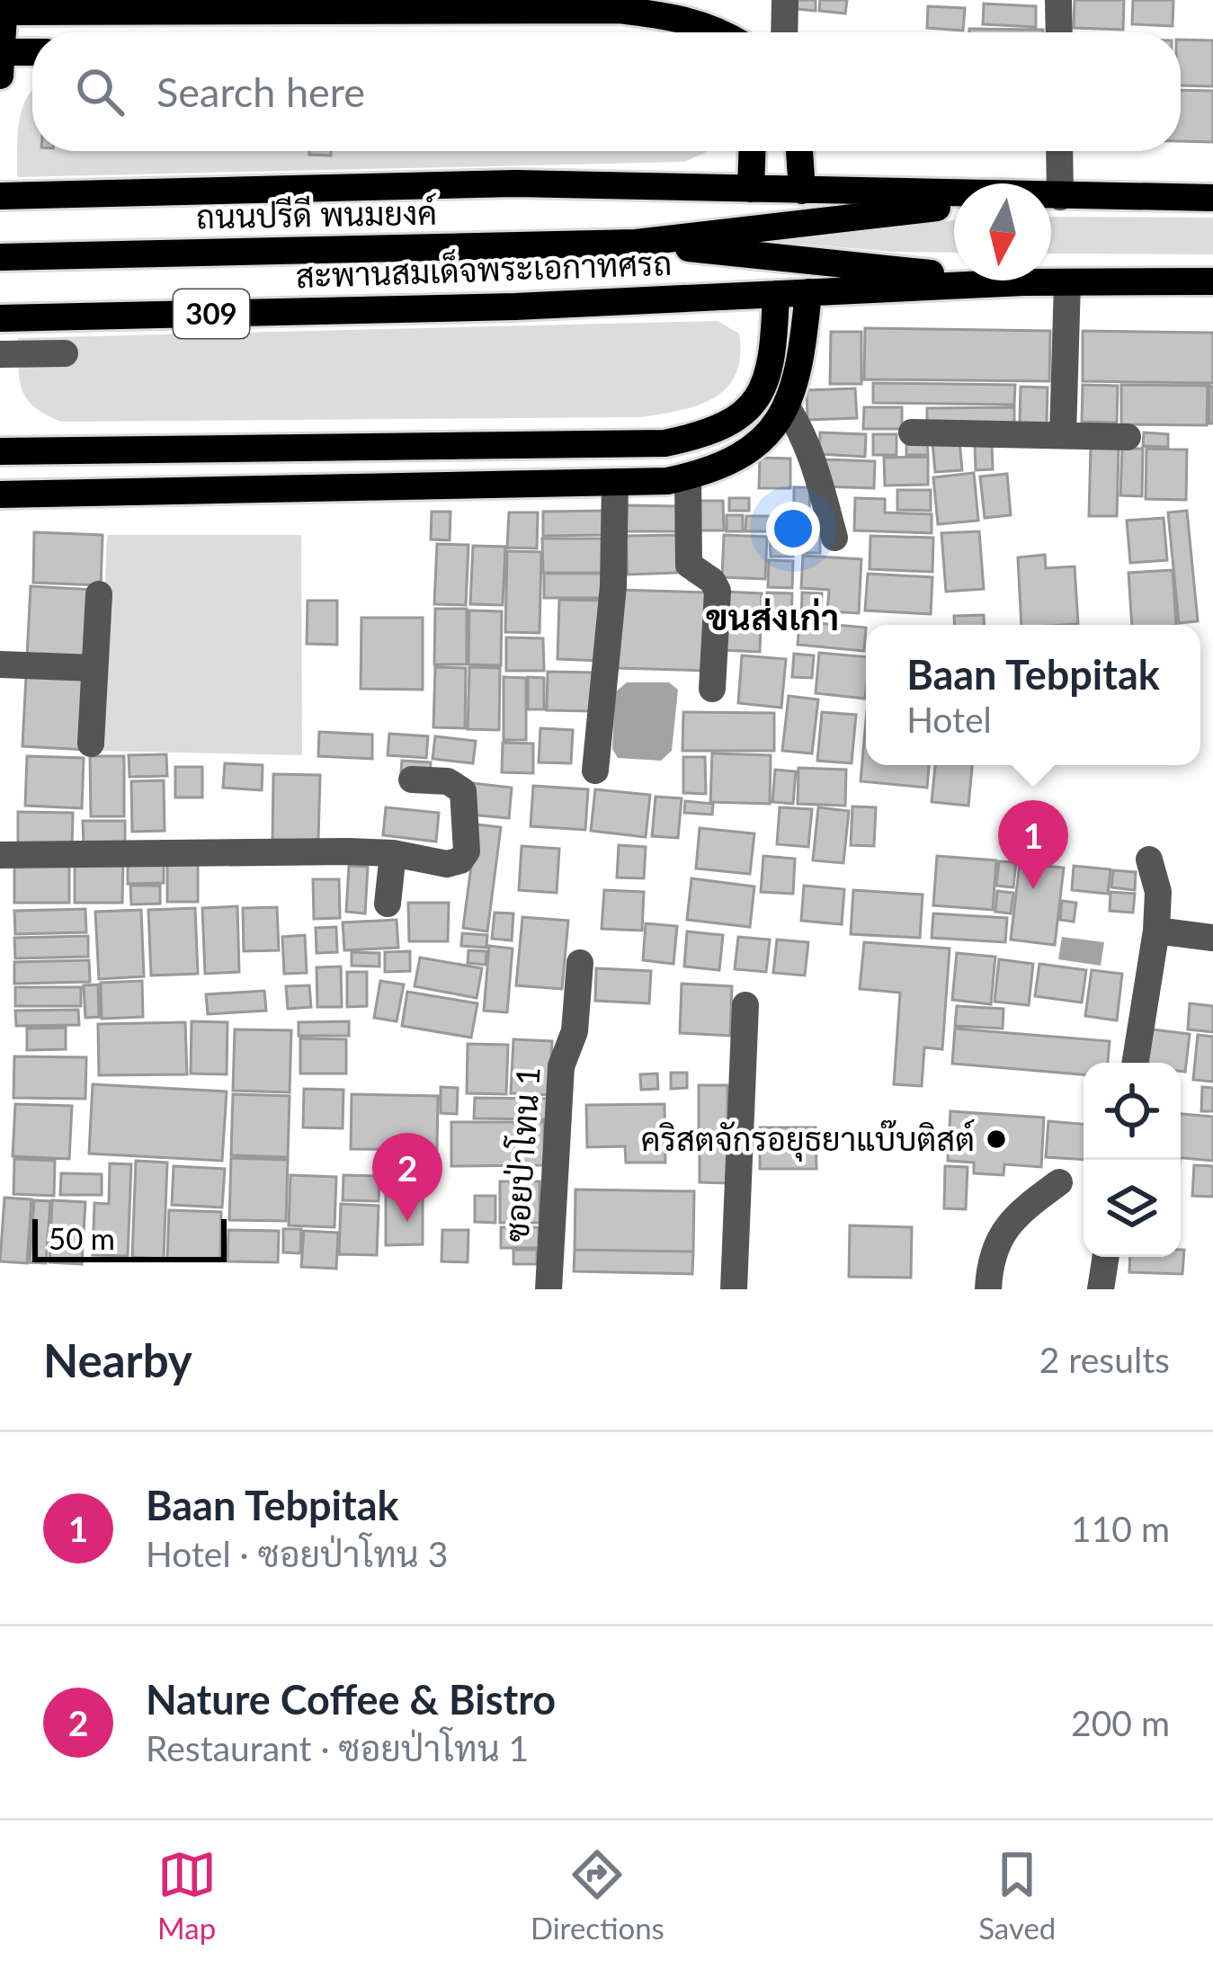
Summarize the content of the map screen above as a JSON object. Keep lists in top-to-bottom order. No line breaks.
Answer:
{"streets":{"main road":["ถนนปรีดี พนมยงค์","สะพานสมเด็จพระเอกาทศรถ","309"],"street":["ซอยป่าโทน 1"]},"crossings":[["ถนนปรีดี พนมยงค์","สะพานสมเด็จพระเอกาทศรถ"]],"districts":["ขนส่งเก่า"],"places":["คริสตจักรอยุธยาแบ๊บติสต์"],"scale_bar":"50 m","north":"bottom","page":{"search":"Search here","popup":["Baan Tebpitak","Hotel"],"pins":["1","2"],"scale":"50 m","heading":["Nearby","2 results"],"list":[{"mark":"1","name":"Baan Tebpitak","note":"Hotel · ซอยป่าโทน 3","value":"110 m"},{"mark":"2","name":"Nature Coffee & Bistro","note":"Restaurant · ซอยป่าโทน 1","value":"200 m"}],"nav":["Map","Directions","Saved"]}}
